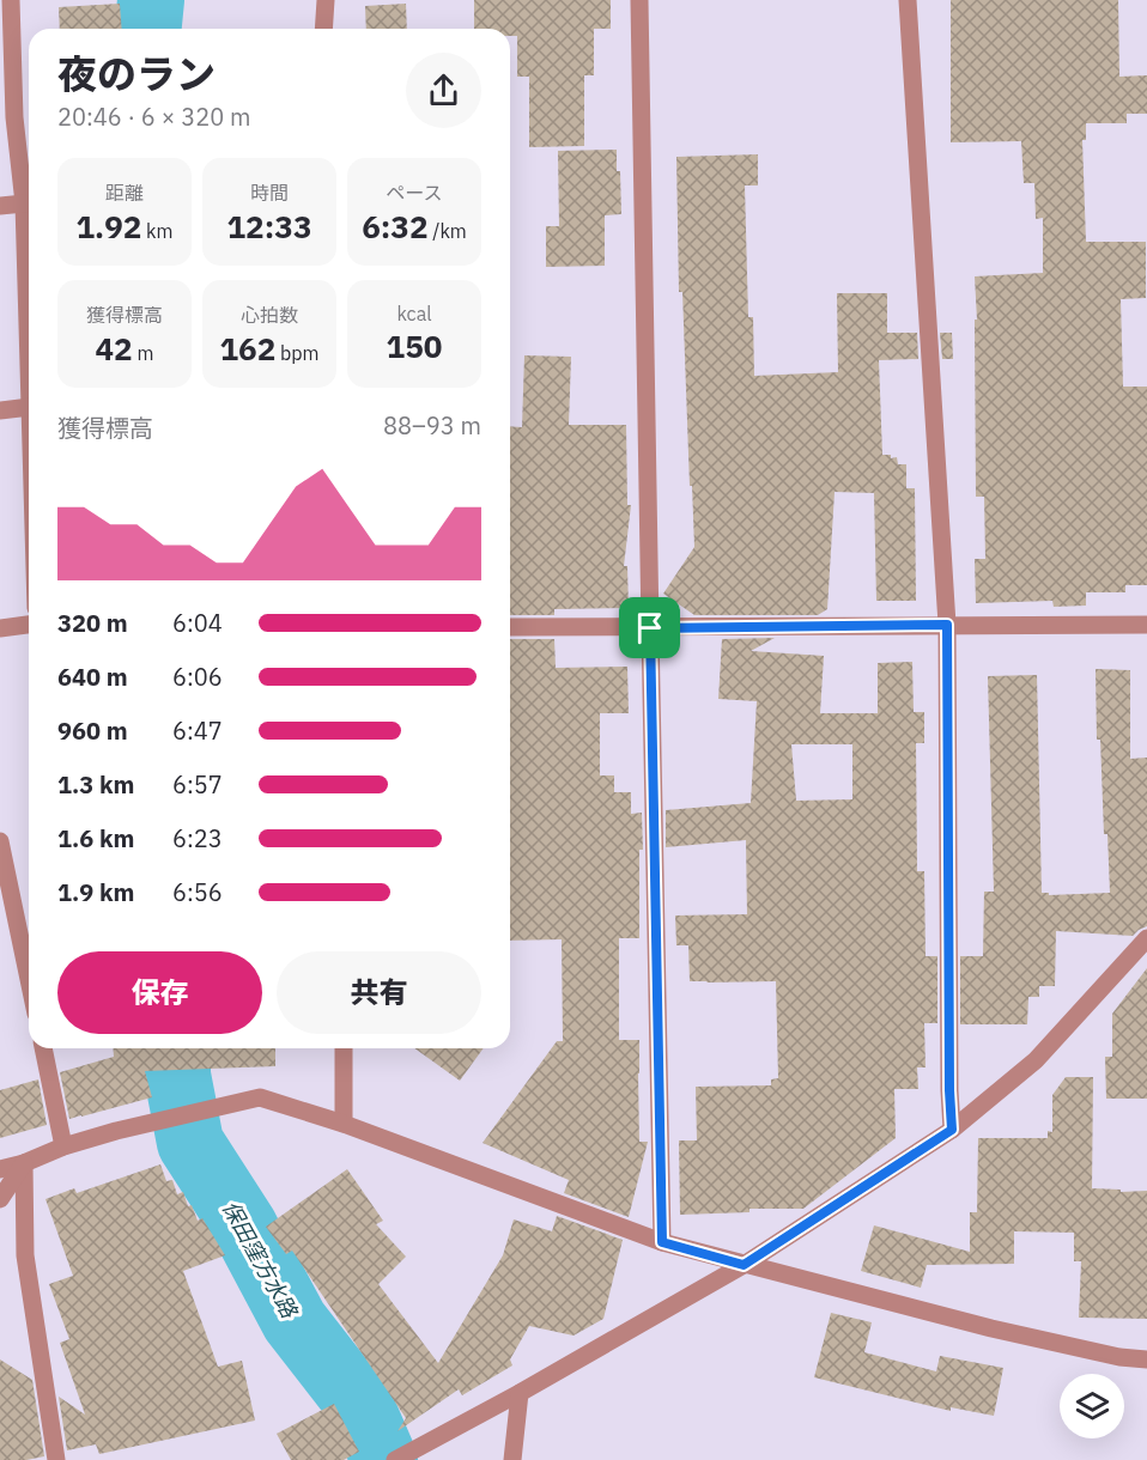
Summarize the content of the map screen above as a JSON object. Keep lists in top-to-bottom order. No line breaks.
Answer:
{"water":["保田窪方水路"],"page":{"heading":["夜のラン","20:46 · 6 × 320 m"],"stats":[["距離","1.92 km"],["時間","12:33"],["ペース","6:32 /km"],["獲得標高","42 m"],["心拍数","162 bpm"],["kcal","150"]],"chart":["獲得標高","88–93 m"],"list":[{"name":"320 m","note":"6:04"},{"name":"640 m","note":"6:06"},{"name":"960 m","note":"6:47"},{"name":"1.3 km","note":"6:57"},{"name":"1.6 km","note":"6:23"},{"name":"1.9 km","note":"6:56"}],"buttons":["保存","共有"]}}
